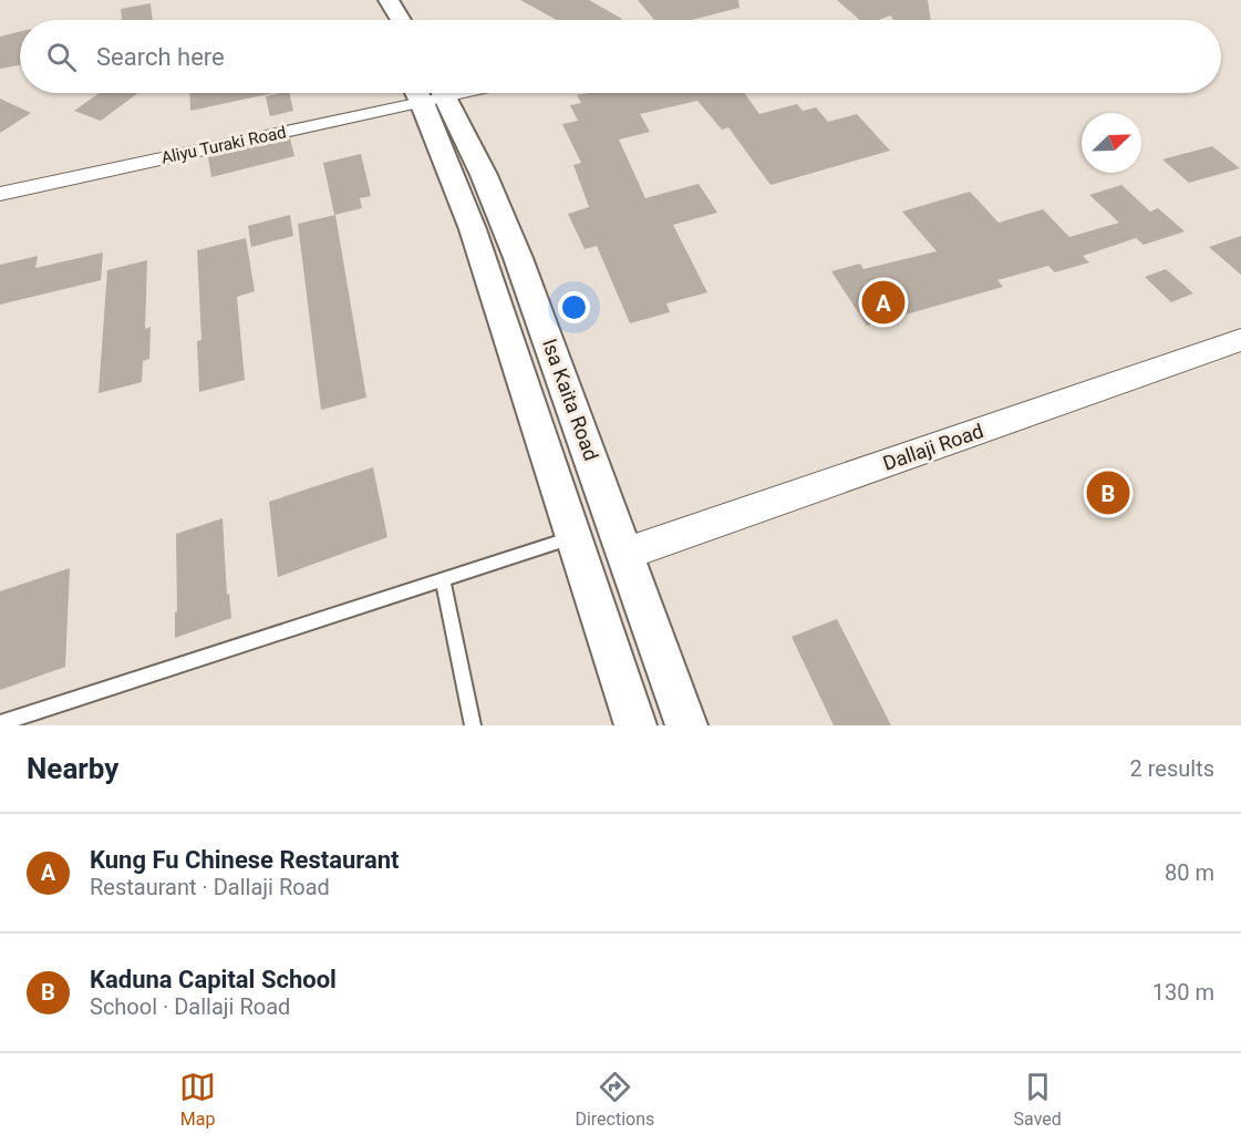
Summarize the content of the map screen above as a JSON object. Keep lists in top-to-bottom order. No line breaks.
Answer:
{"streets":{"main road":["Isa Kaita Road"],"street":["Aliyu Turaki Road","Dallaji Road"]},"crossings":[["Isa Kaita Road","Dallaji Road"]],"north":"top right","page":{"search":"Search here","pins":["A","B"],"heading":["Nearby","2 results"],"list":[{"mark":"A","name":"Kung Fu Chinese Restaurant","note":"Restaurant · Dallaji Road","value":"80 m"},{"mark":"B","name":"Kaduna Capital School","note":"School · Dallaji Road","value":"130 m"}],"nav":["Map","Directions","Saved"]}}
